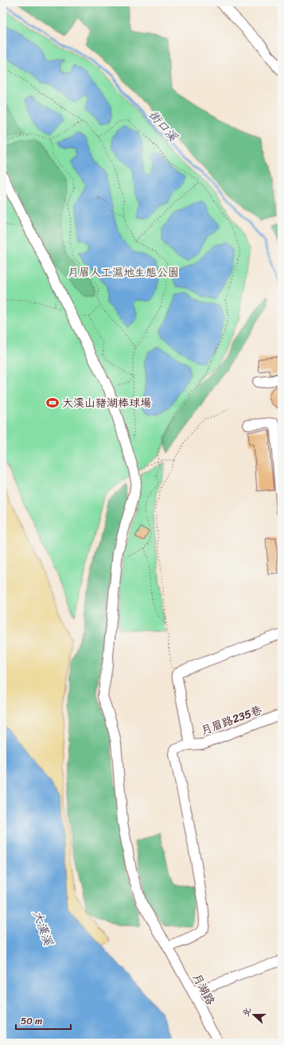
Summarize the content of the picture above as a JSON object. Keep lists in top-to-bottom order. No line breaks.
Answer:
{"streets":{"street":["月眉路235巷","月湖路"]},"crossings":[["月眉路235巷","月湖路"]],"water":["街口溪","大漢溪"],"parks":["月眉人工濕地生態公園"],"places":{"sports":["大溪山豬湖棒球場"]},"scale_bar":"50 m","north":"left"}
